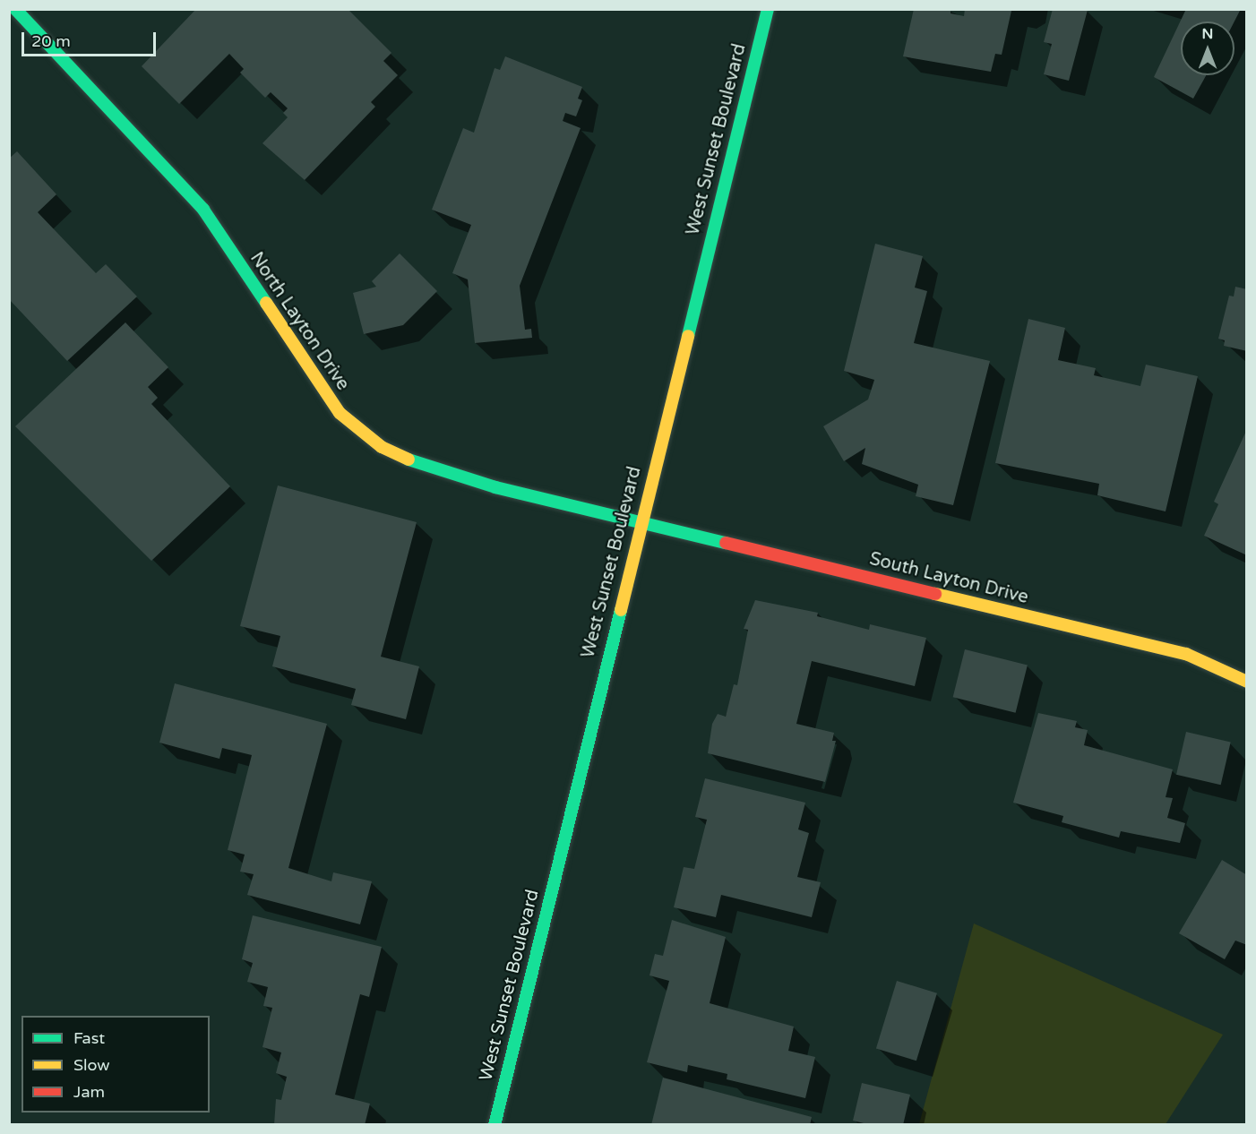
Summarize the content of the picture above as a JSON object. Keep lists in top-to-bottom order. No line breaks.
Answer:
{"streets":{"street":["West Sunset Boulevard","North Layton Drive","South Layton Drive"]},"crossings":[["West Sunset Boulevard","North Layton Drive"],["West Sunset Boulevard","South Layton Drive"],["North Layton Drive","South Layton Drive"]],"legend":["Fast","Slow","Jam"],"scale_bar":"20 m","north":"top"}
